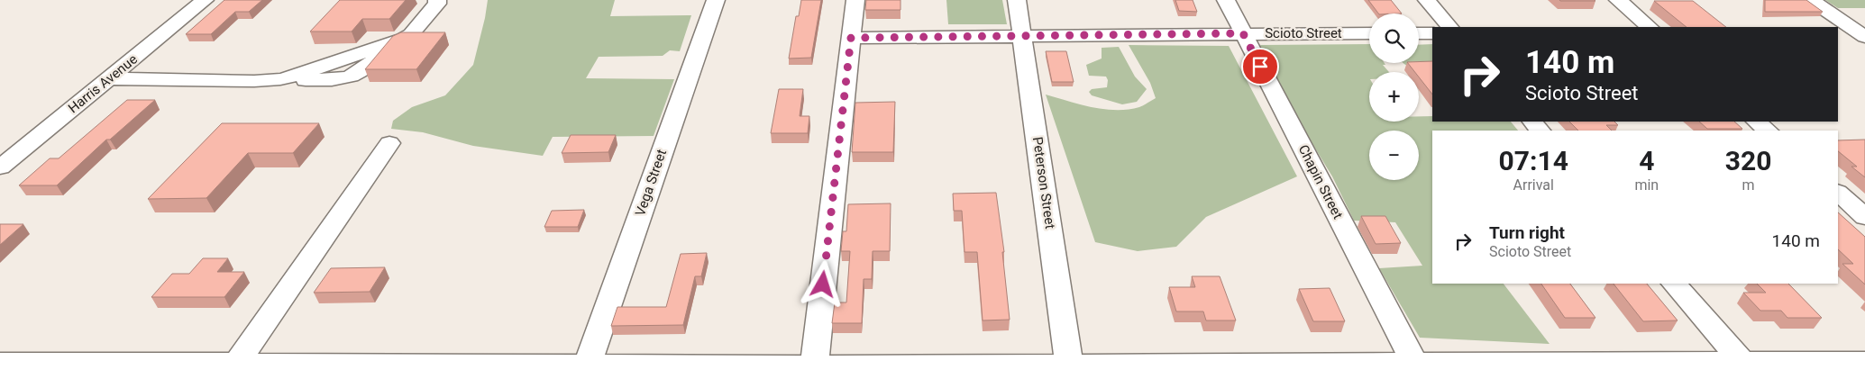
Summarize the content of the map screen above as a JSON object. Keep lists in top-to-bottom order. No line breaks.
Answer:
{"streets":{"street":["Scioto Street","Harris Avenue","Chapin Street","Vega Street","Peterson Street"]},"crossings":[["Scioto Street","Chapin Street"],["Scioto Street","Peterson Street"]],"page":{"map_buttons":["+","−"],"turn":["140 m","Scioto Street"],"eta":["07:14","Arrival","4","min","320","m"],"list":[{"name":"Turn right","note":"Scioto Street","value":"140 m"}]}}
